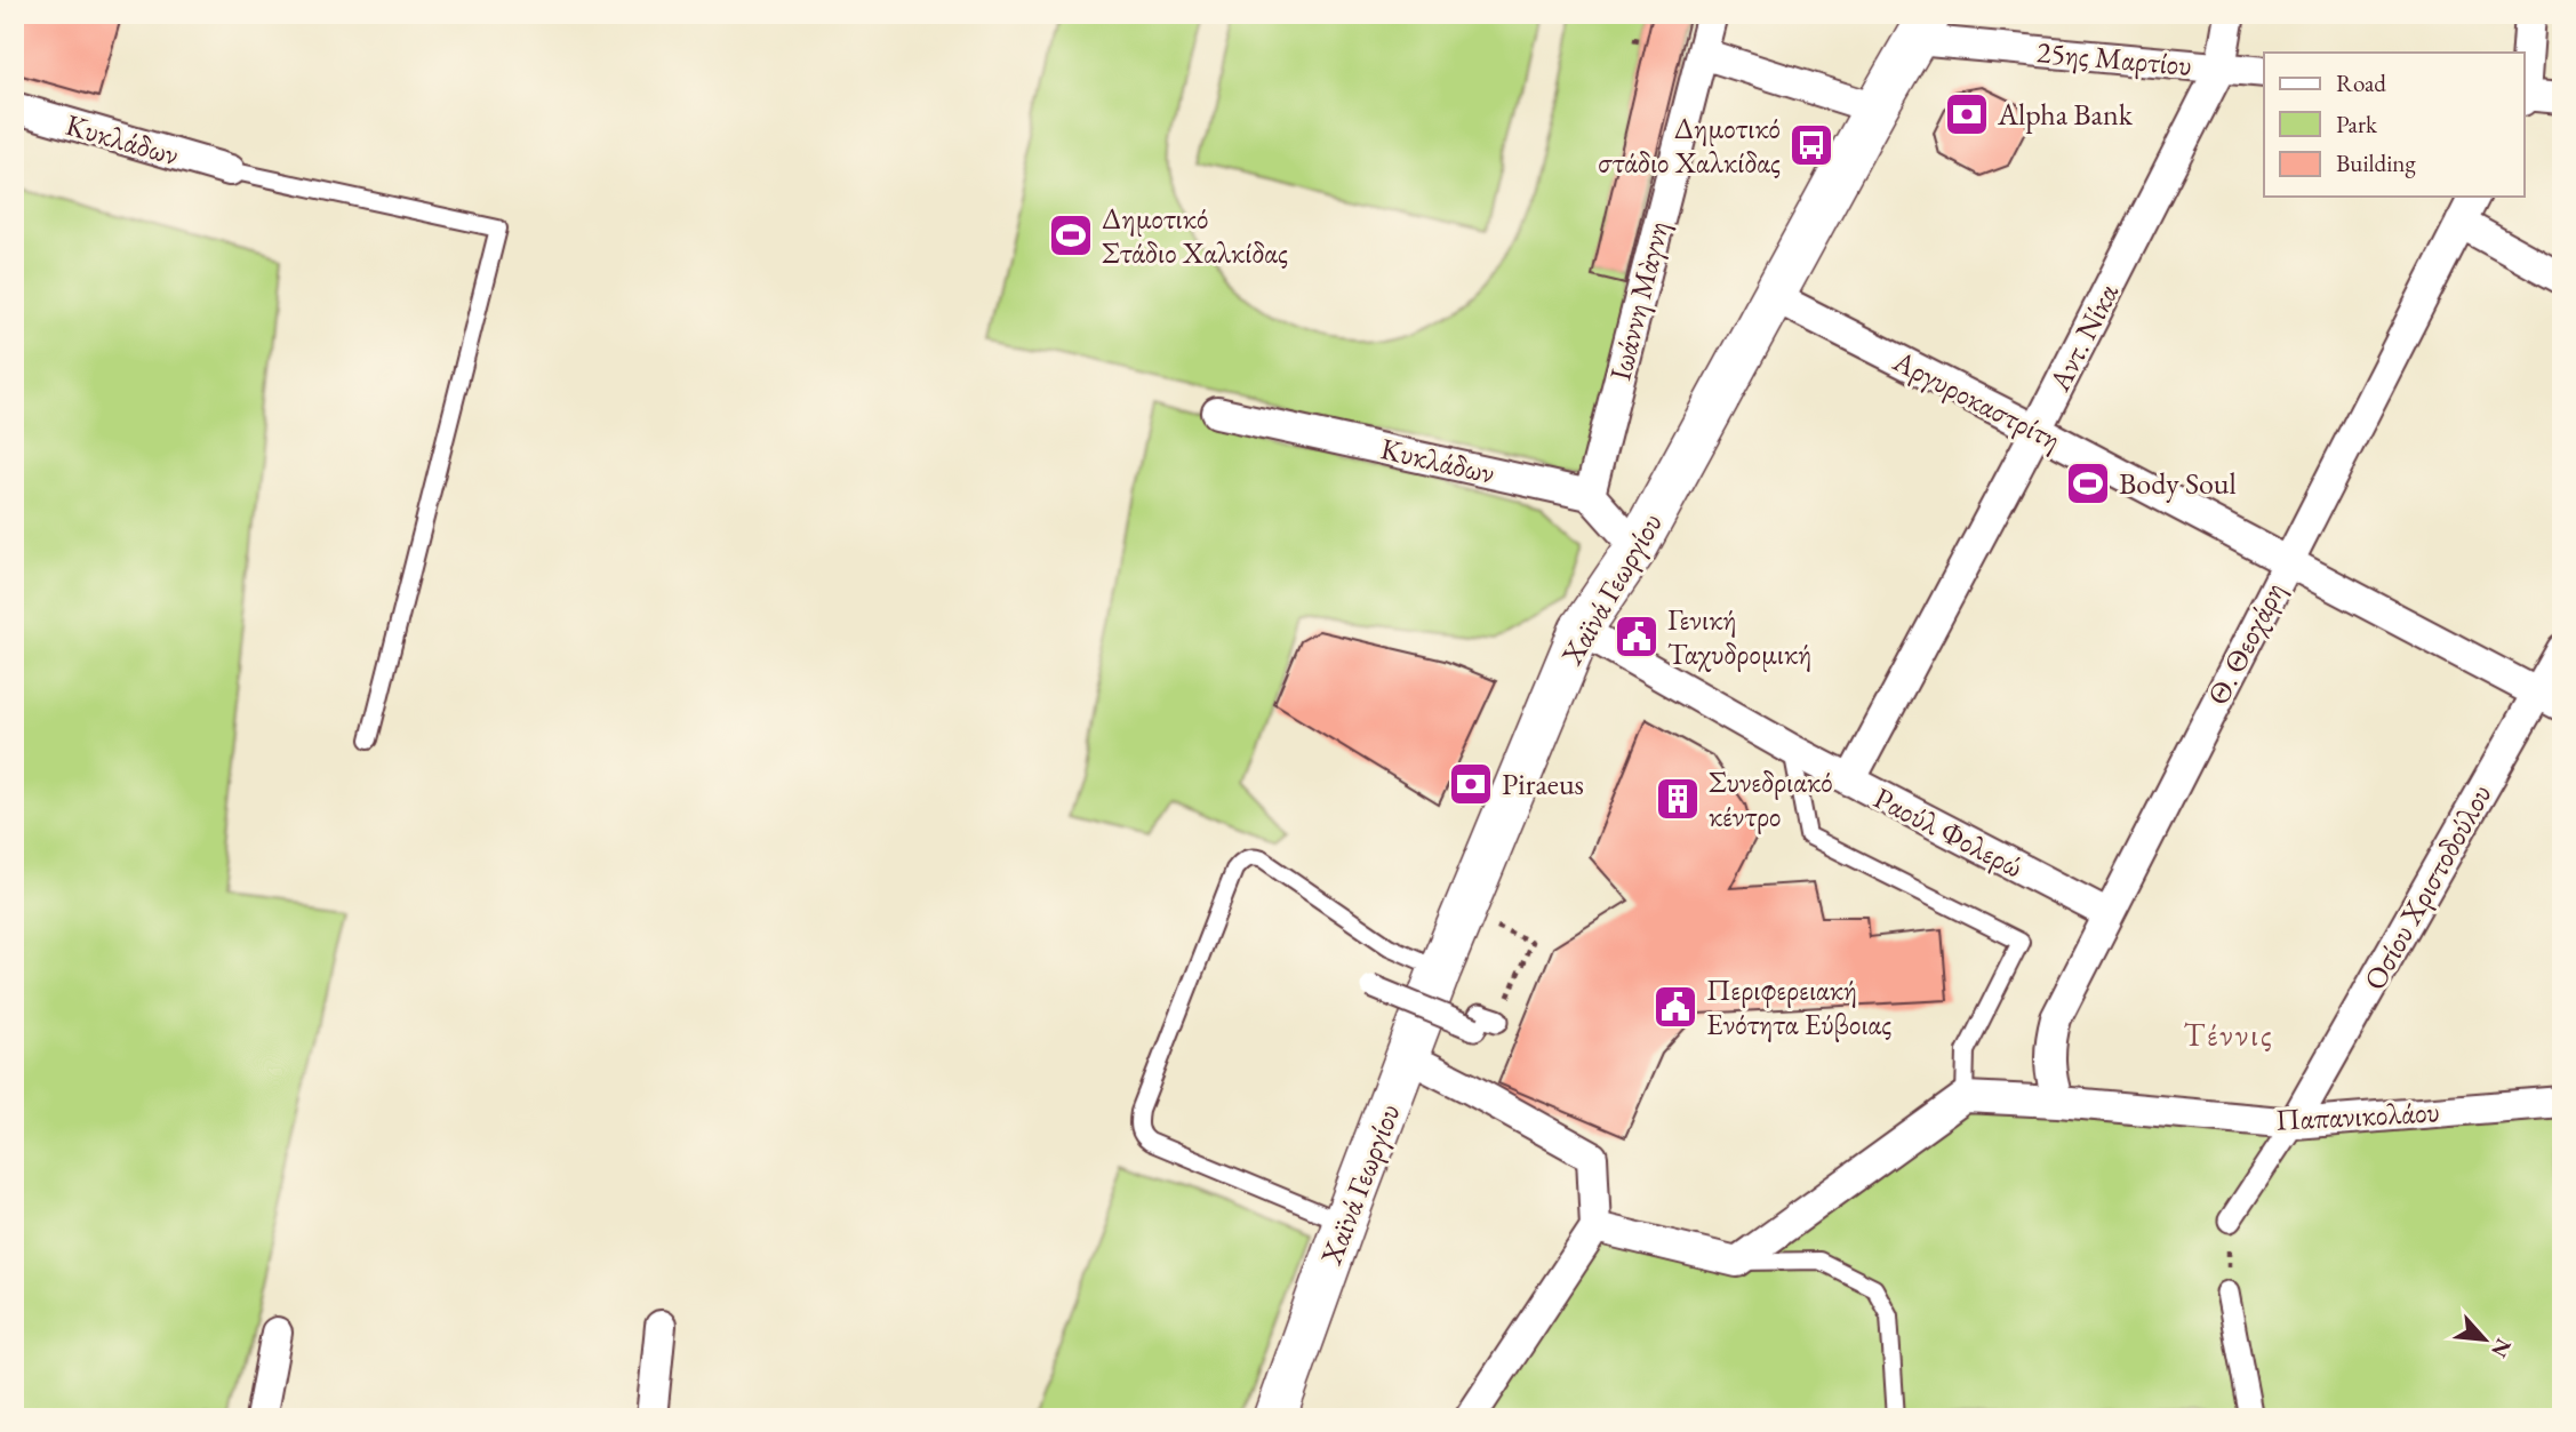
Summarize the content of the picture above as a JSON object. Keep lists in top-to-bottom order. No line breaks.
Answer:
{"streets":{"main road":["Χαϊνά Γεωργίου"],"street":["25ης Μαρτίου","Κυκλάδων","Ιωάννη Μὰγνη","Αντ. Νίκα","Αργυροκαστρίτη","Θ. Θεοχάρη","Ραούλ Φολερώ","Οσίου Χριστοδούλου","Παπανικολάου"]},"crossings":[["25ης Μαρτίου","Αντ. Νίκα"],["25ης Μαρτίου","Χαϊνά Γεωργίου"],["Κυκλάδων","Ιωάννη Μὰγνη"],["Αντ. Νίκα","Αργυροκαστρίτη"],["Αντ. Νίκα","Ραούλ Φολερώ"],["Αργυροκαστρίτη","Χαϊνά Γεωργίου"],["Αργυροκαστρίτη","Θ. Θεοχάρη"],["Αργυροκαστρίτη","Οσίου Χριστοδούλου"],["Χαϊνά Γεωργίου","Ραούλ Φολερώ"],["Θ. Θεοχάρη","Ραούλ Φολερώ"],["Θ. Θεοχάρη","Παπανικολάου"],["Οσίου Χριστοδούλου","Παπανικολάου"]],"districts":["Τέννις"],"places":{"bank":["Alpha Bank","Piraeus"],"bus stop":["Δημοτικό στάδιο Χαλκίδας"],"sports":["Δημοτικό Στάδιο Χαλκίδας","Body Soul"],"public building":["Γενική Ταχυδρομική","Περιφερειακή Ενότητα Εύβοιας"],"building":["Συνεδριακό κέντρο"]},"legend":["Road","Park","Building"],"north":"bottom right"}
